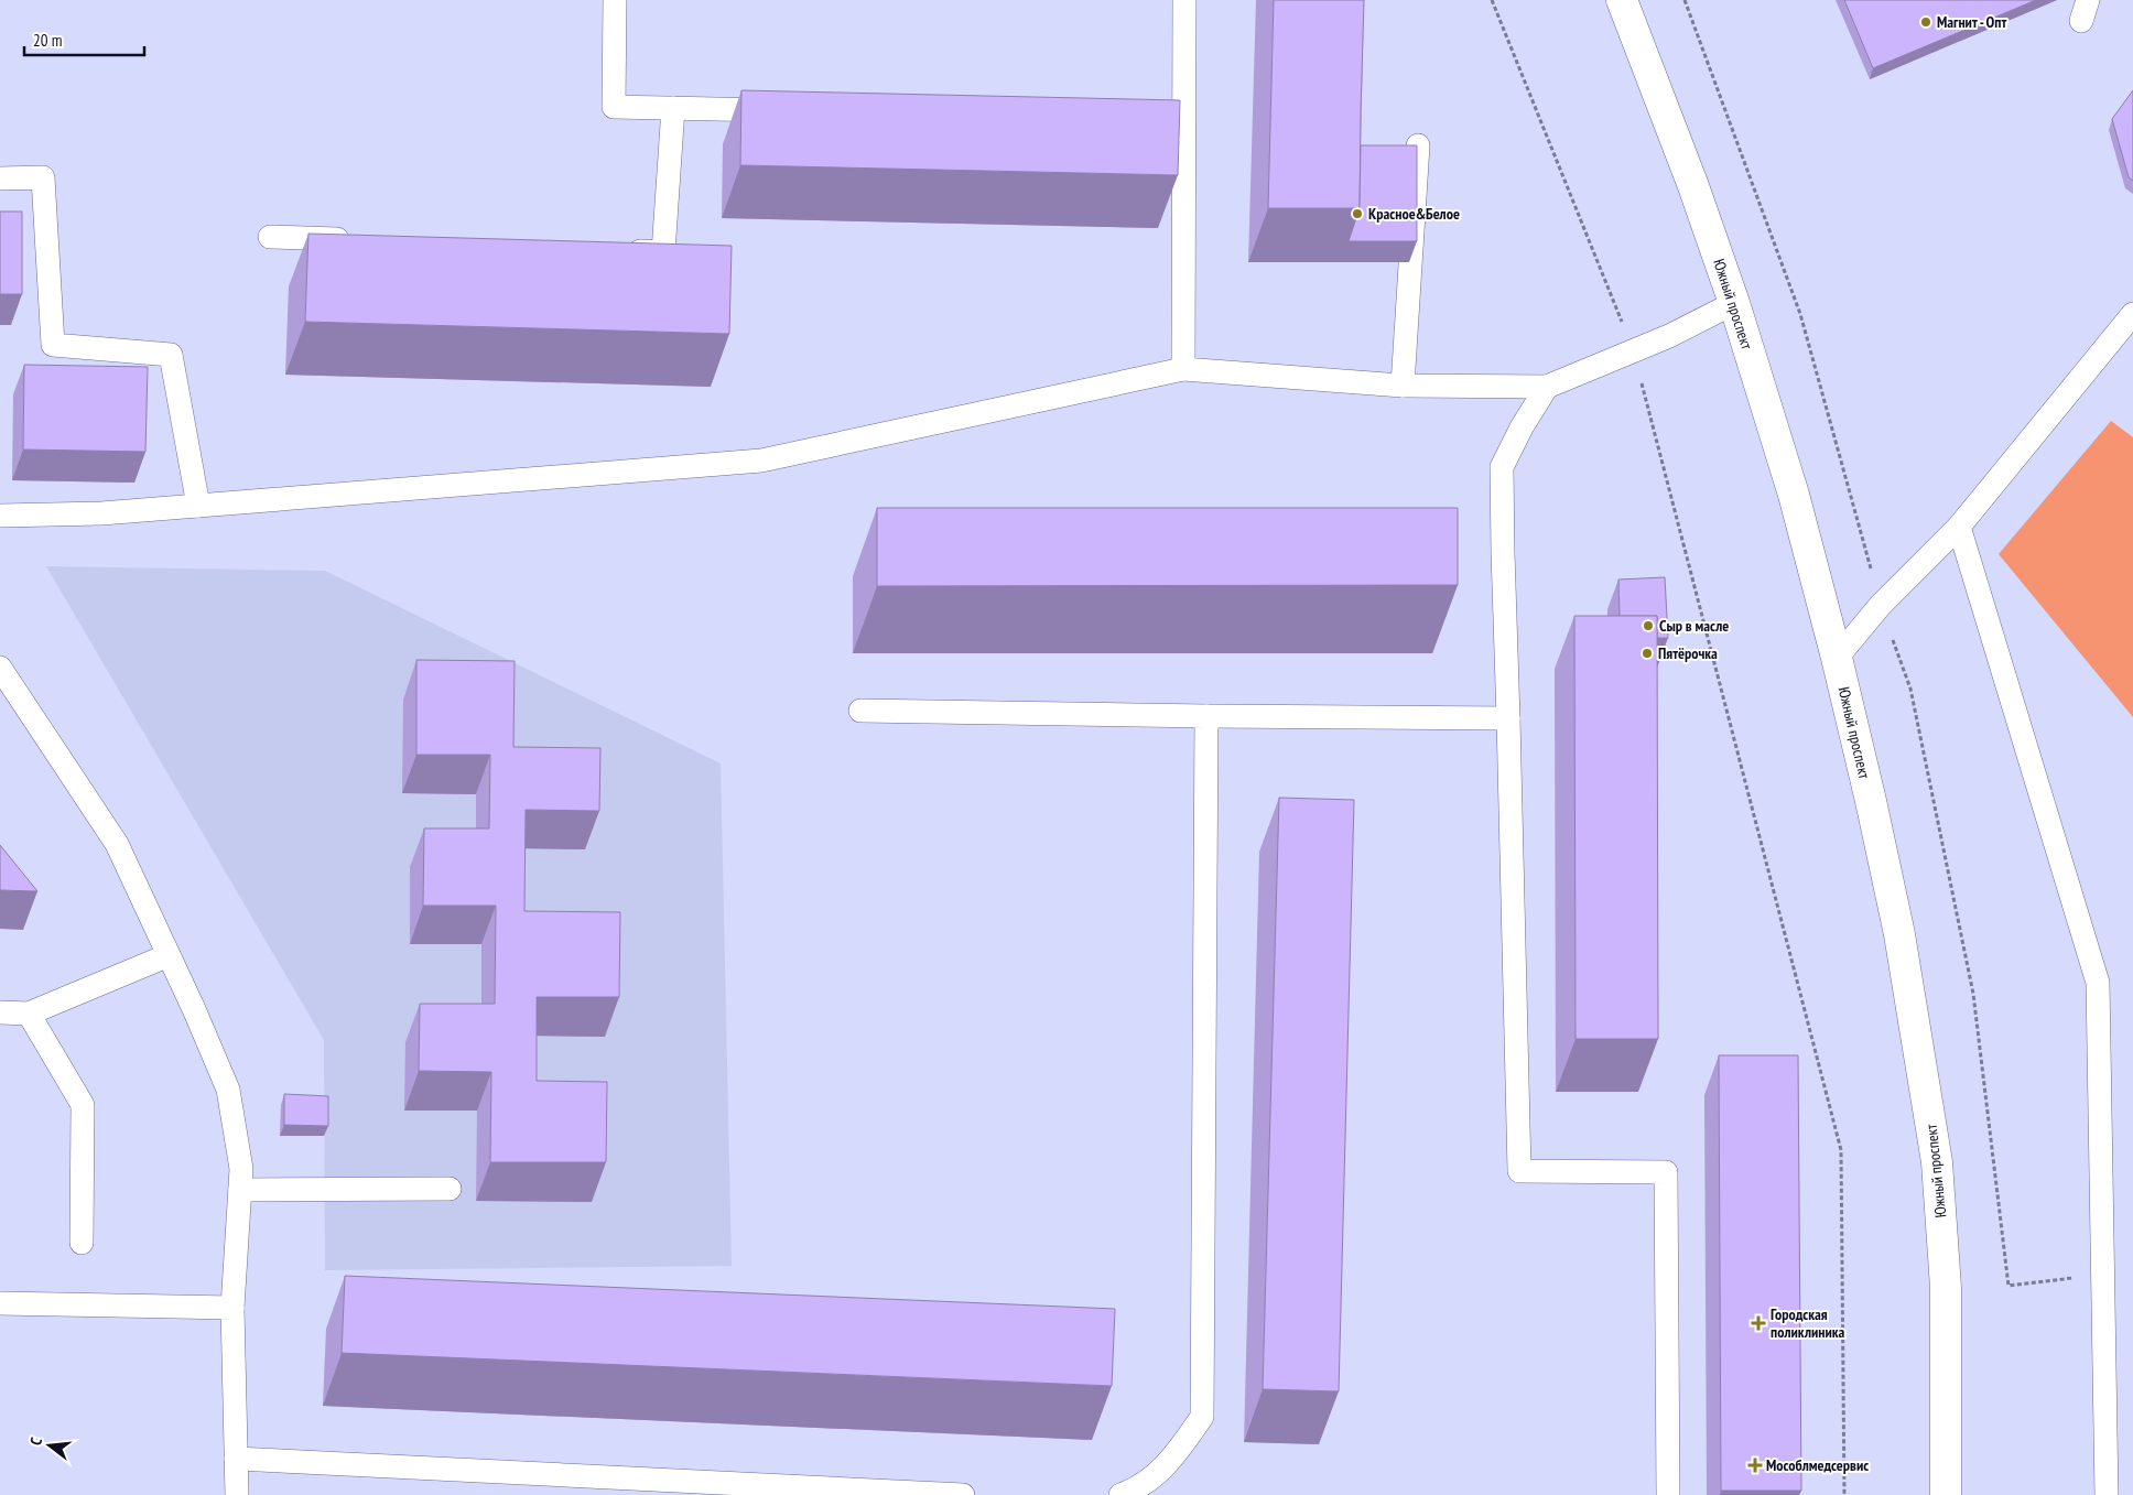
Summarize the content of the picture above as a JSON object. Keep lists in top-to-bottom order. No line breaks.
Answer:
{"streets":{"main road":["Южный проспект"]},"places":{"other":["Магнит - Опт","Красное&Белое","Сыр в масле","Пятёрочка"],"health":["Городская поликлиника","Мособлмедсервис"]},"scale_bar":"20 m","north":"left"}
